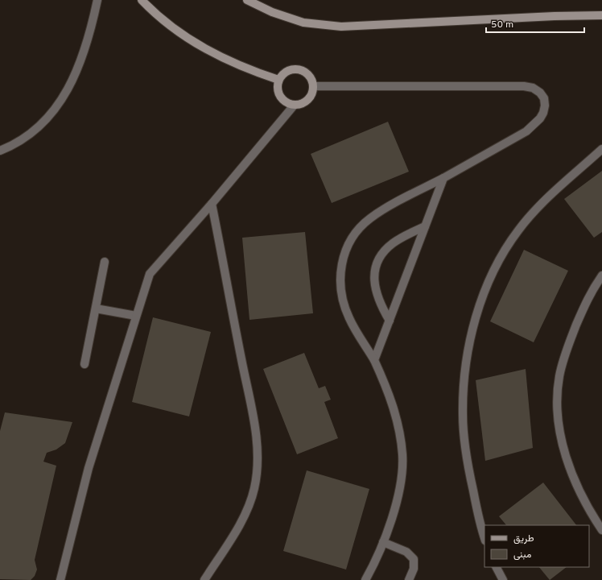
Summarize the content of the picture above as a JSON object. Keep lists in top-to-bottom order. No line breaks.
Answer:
{"legend":["طريق","مبنى"],"scale_bar":"50 m"}
